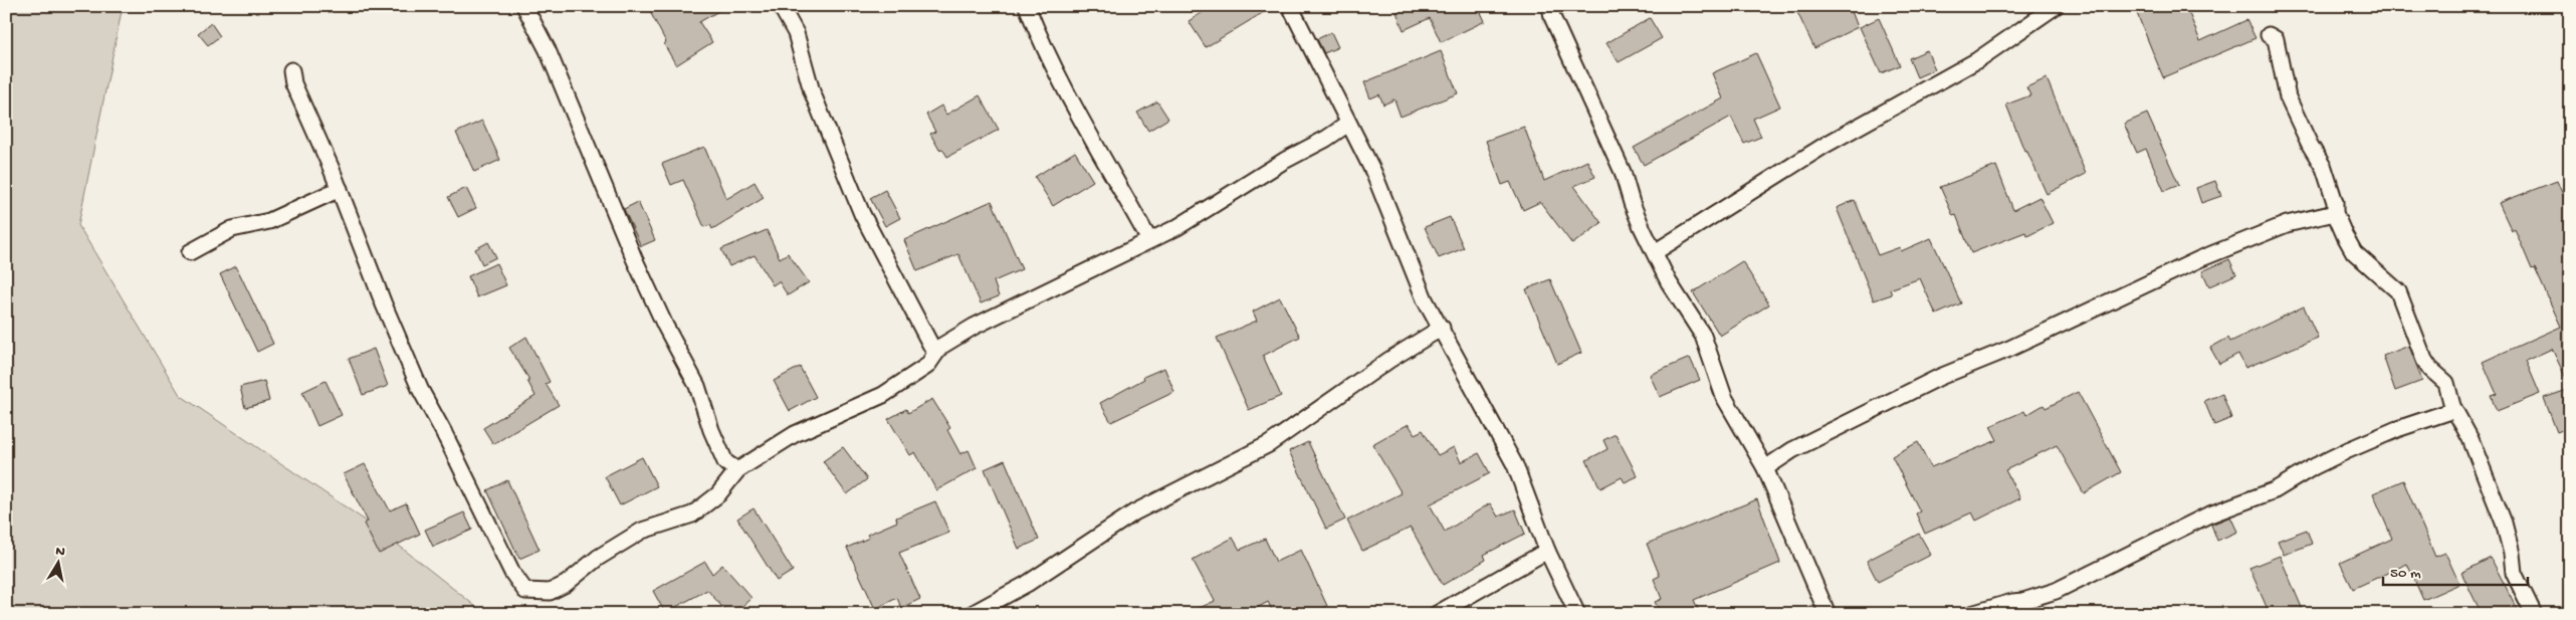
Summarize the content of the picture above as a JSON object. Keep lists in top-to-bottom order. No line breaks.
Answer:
{"scale_bar":"50 m","north":"top"}
